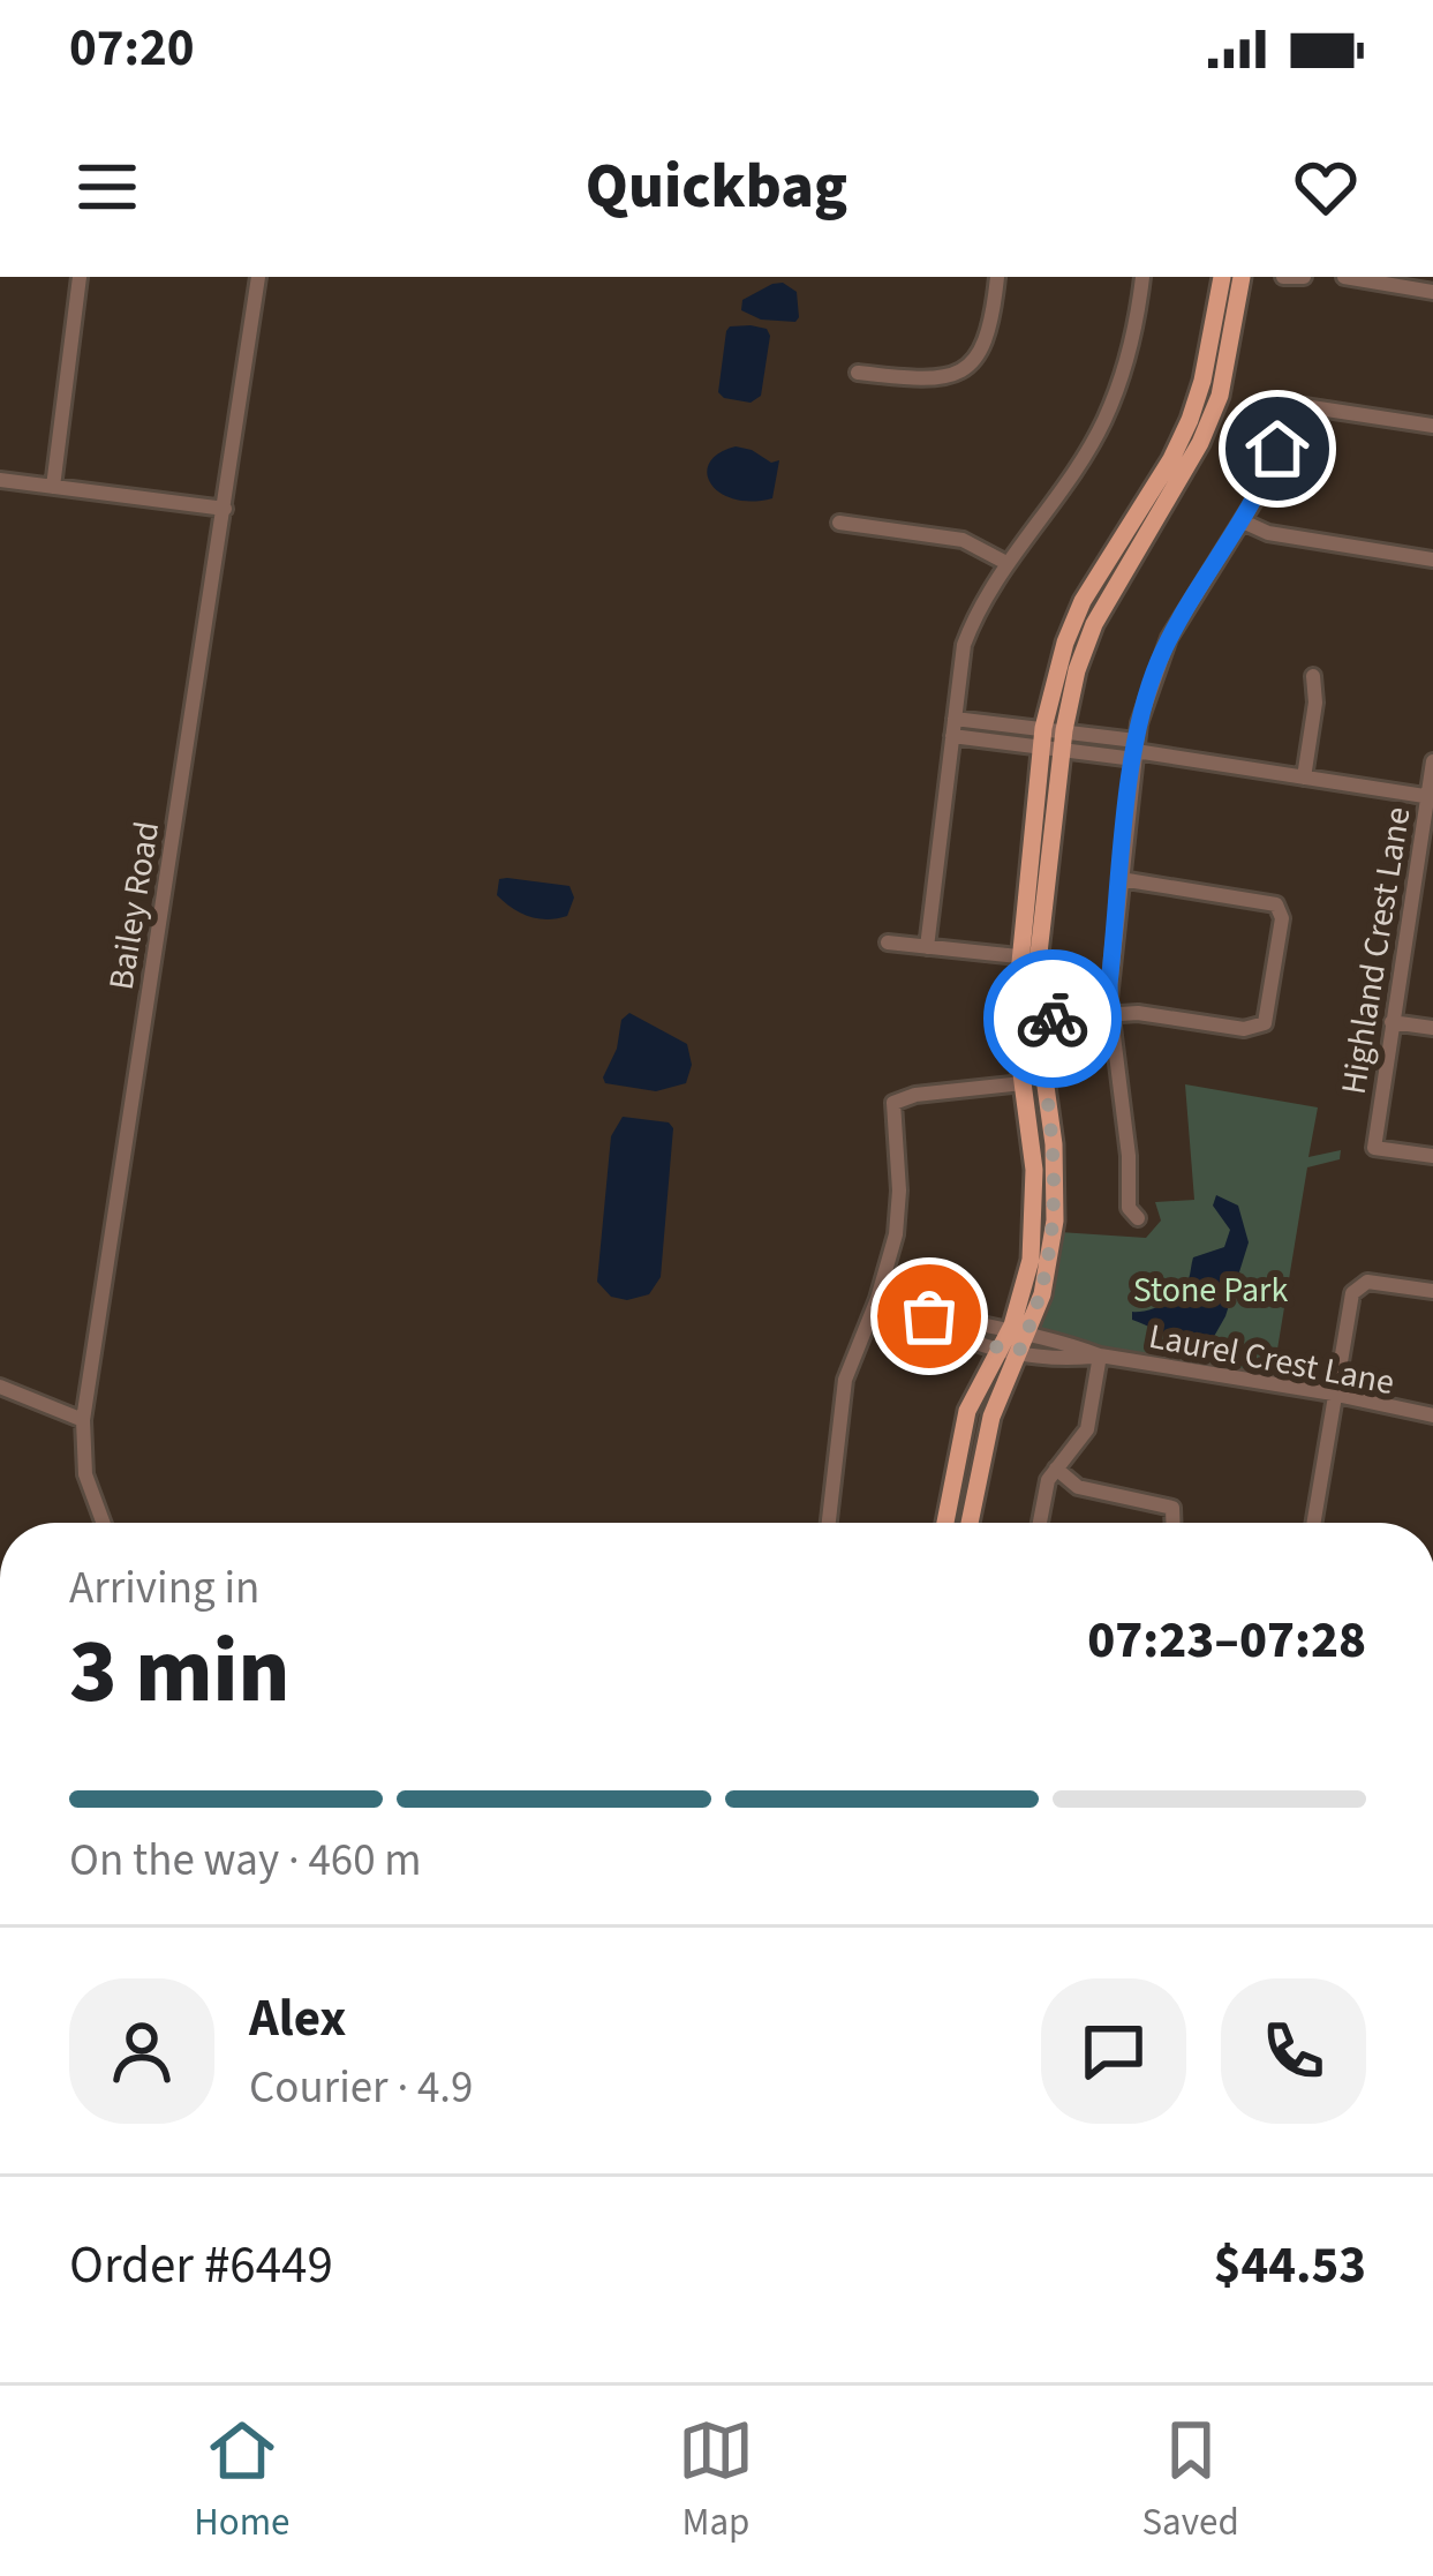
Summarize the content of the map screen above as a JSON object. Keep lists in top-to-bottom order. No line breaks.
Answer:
{"streets":{"street":["Bailey Road","Highland Crest Lane","Laurel Crest Lane"]},"parks":["Stone Park"],"page":{"status":"07:20","header":"Quickbag","heading":["3 min","Arriving in","07:23–07:28"],"panel":["Alex","Courier · 4.9","Order #6449","$44.53"],"bar":"On the way · 460 m","tabs":["Home","Map","Saved"]}}
